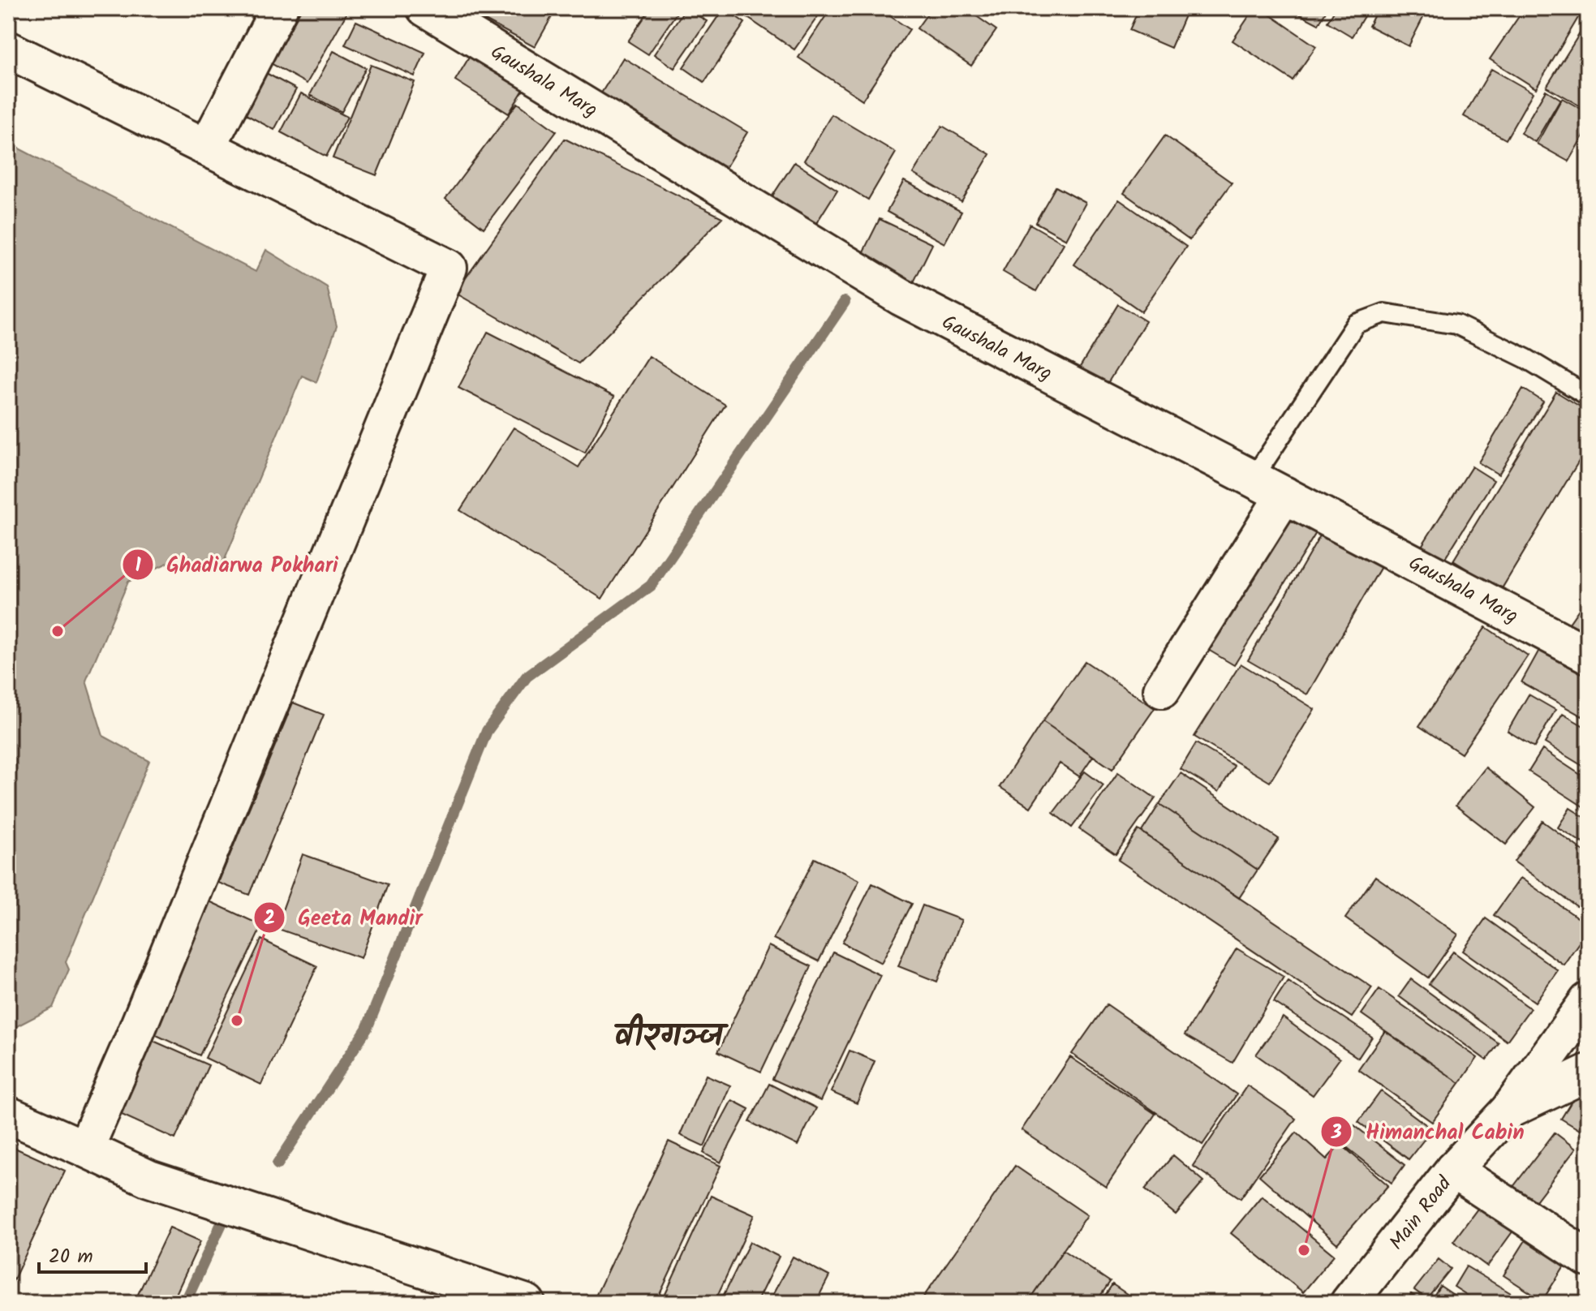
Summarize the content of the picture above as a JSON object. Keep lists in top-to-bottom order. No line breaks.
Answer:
{"streets":{"street":["Gaushala Marg","Main Road"]},"districts":["वीरगञ्ज"],"places":["Ghadiarwa Pokhari","Geeta Mandir","Himanchal Cabin"],"scale_bar":"20 m"}
